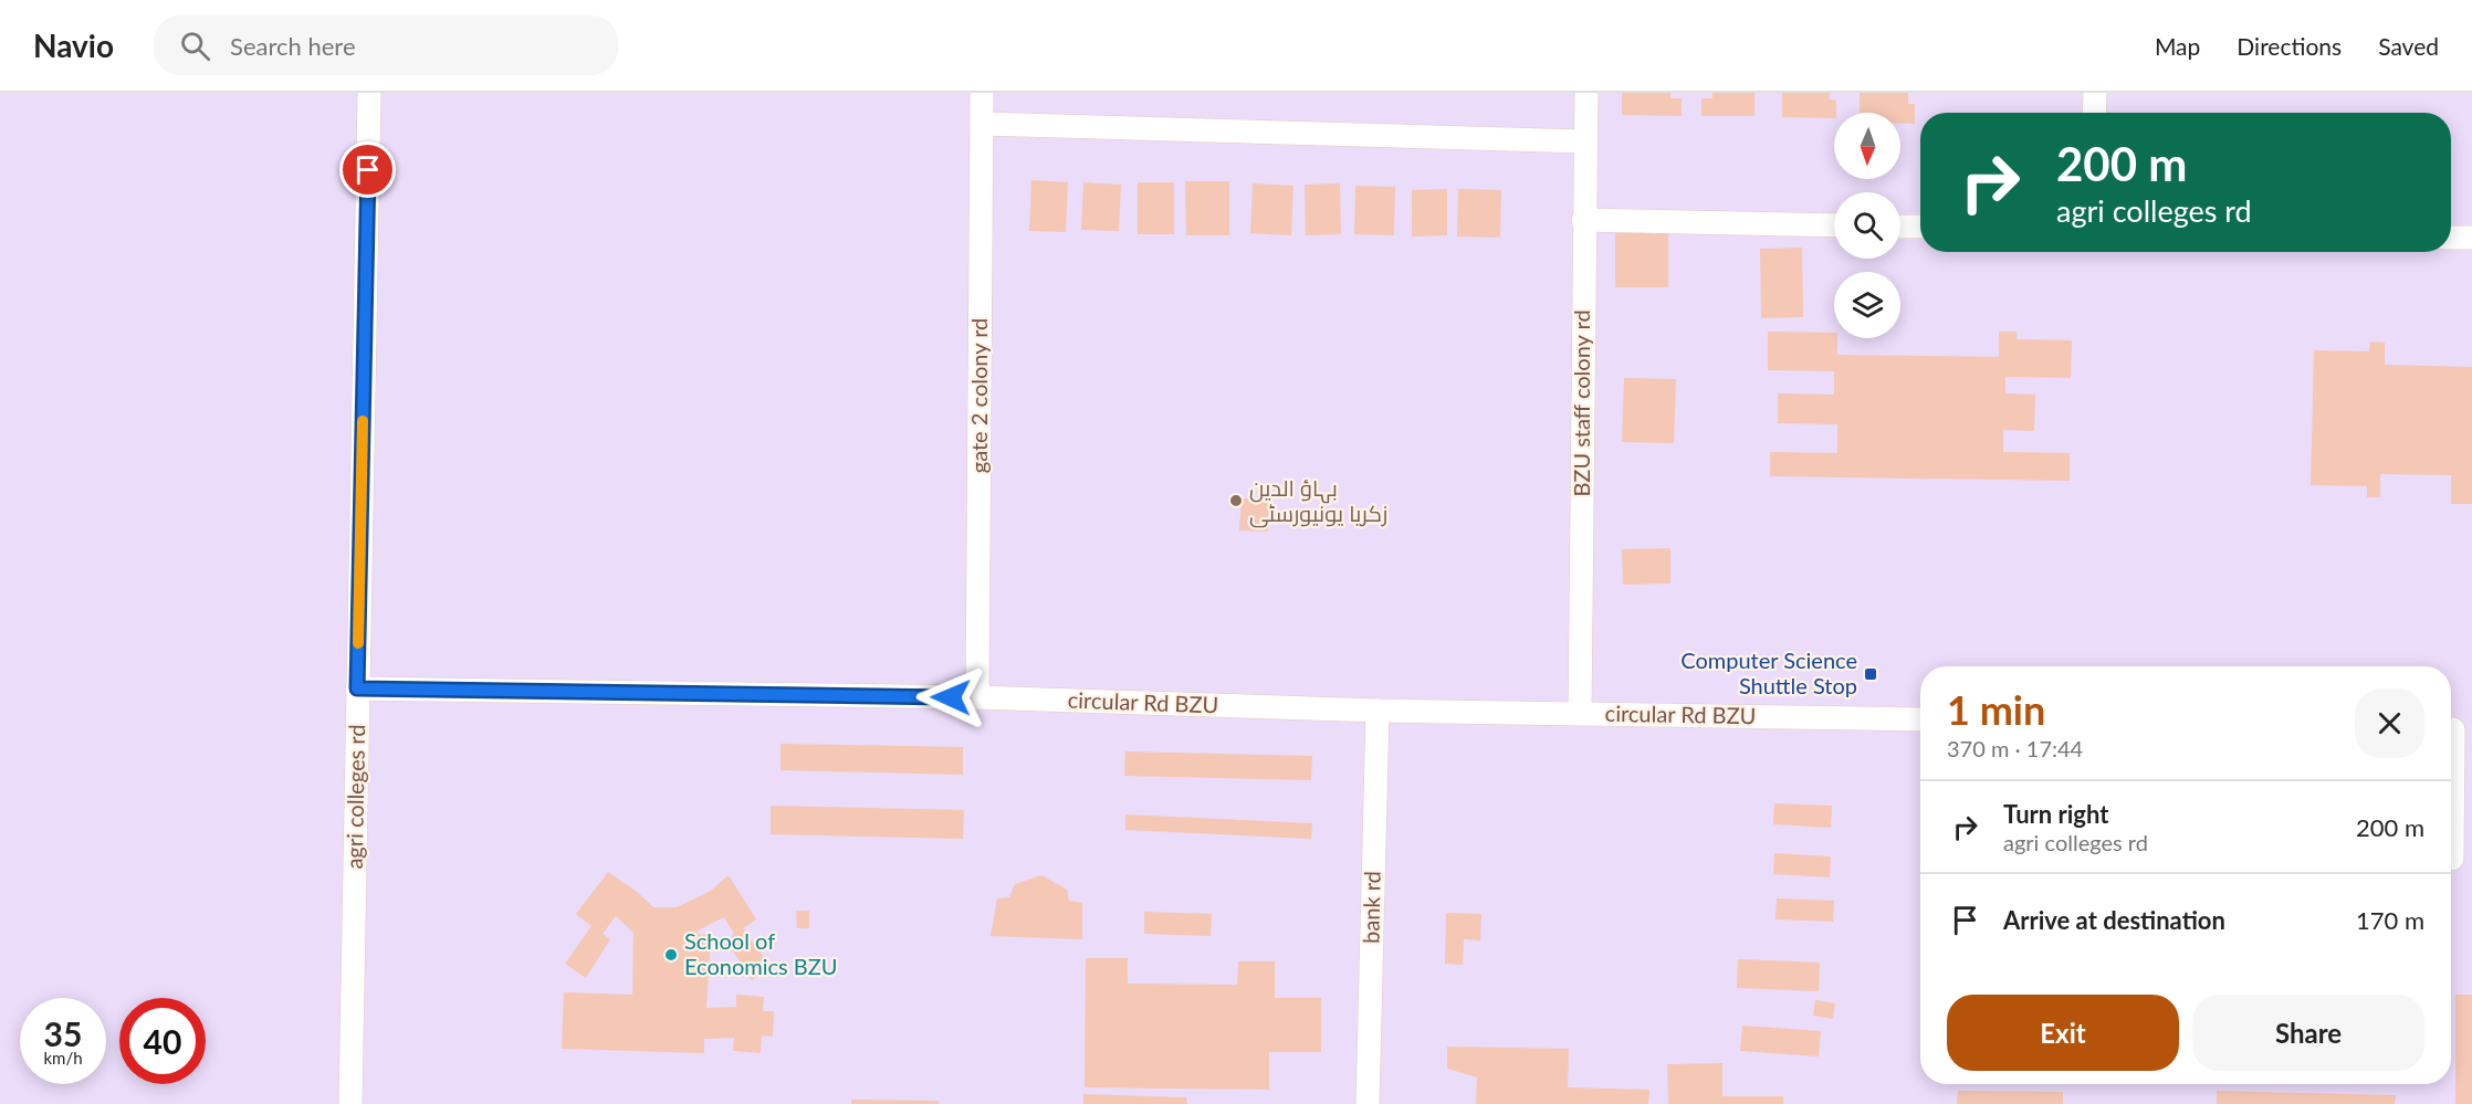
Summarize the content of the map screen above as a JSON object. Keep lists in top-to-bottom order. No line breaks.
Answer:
{"streets":{"street":["gate 2 colony rd","BZU staff colony rd","circular Rd BZU","agri colleges rd","bank rd"]},"crossings":[["gate 2 colony rd","circular Rd BZU"],["BZU staff colony rd","circular Rd BZU"],["circular Rd BZU","agri colleges rd"],["circular Rd BZU","bank rd"]],"places":{"other":["بہاؤ الدین زکریا یونیورسٹی","School of Economics BZU"],"transit":["Computer Science Shuttle Stop"]},"north":"bottom","page":{"header":"Navio","search":"Search here","nav":["Map","Directions","Saved"],"turn":["200 m","agri colleges rd"],"heading":["1 min","370 m · 17:44"],"list":[{"name":"Turn right","note":"agri colleges rd","value":"200 m"},{"name":"Arrive at destination","value":"170 m"}],"buttons":["Exit","Share"],"speed":"35 km/h","limit":"40"}}
